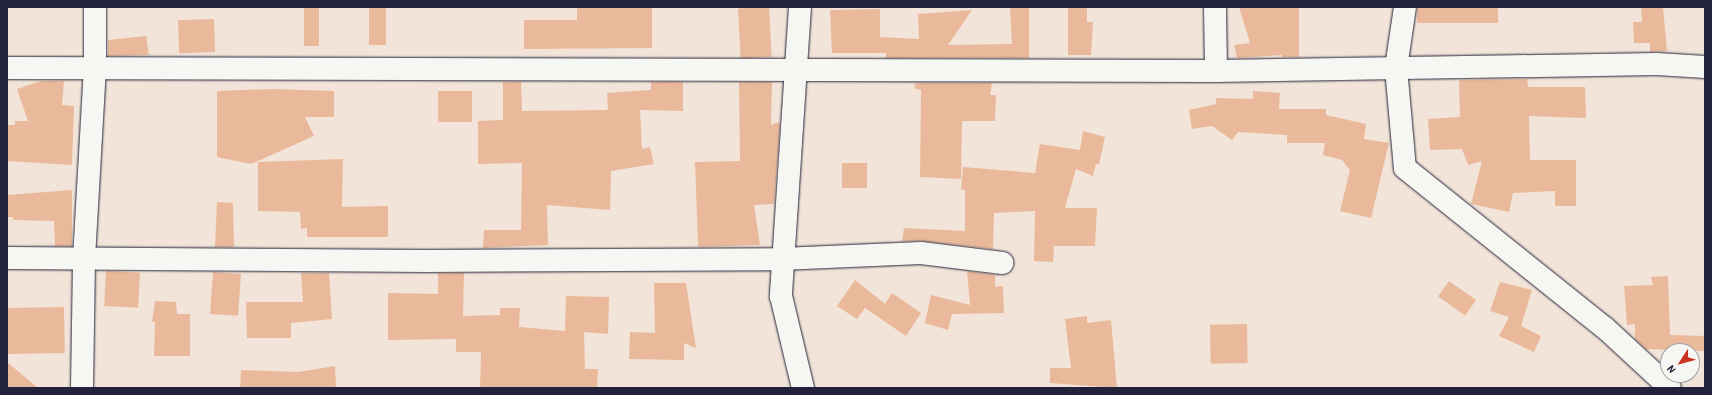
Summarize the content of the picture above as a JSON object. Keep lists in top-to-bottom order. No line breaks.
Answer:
{"north":"bottom left"}
